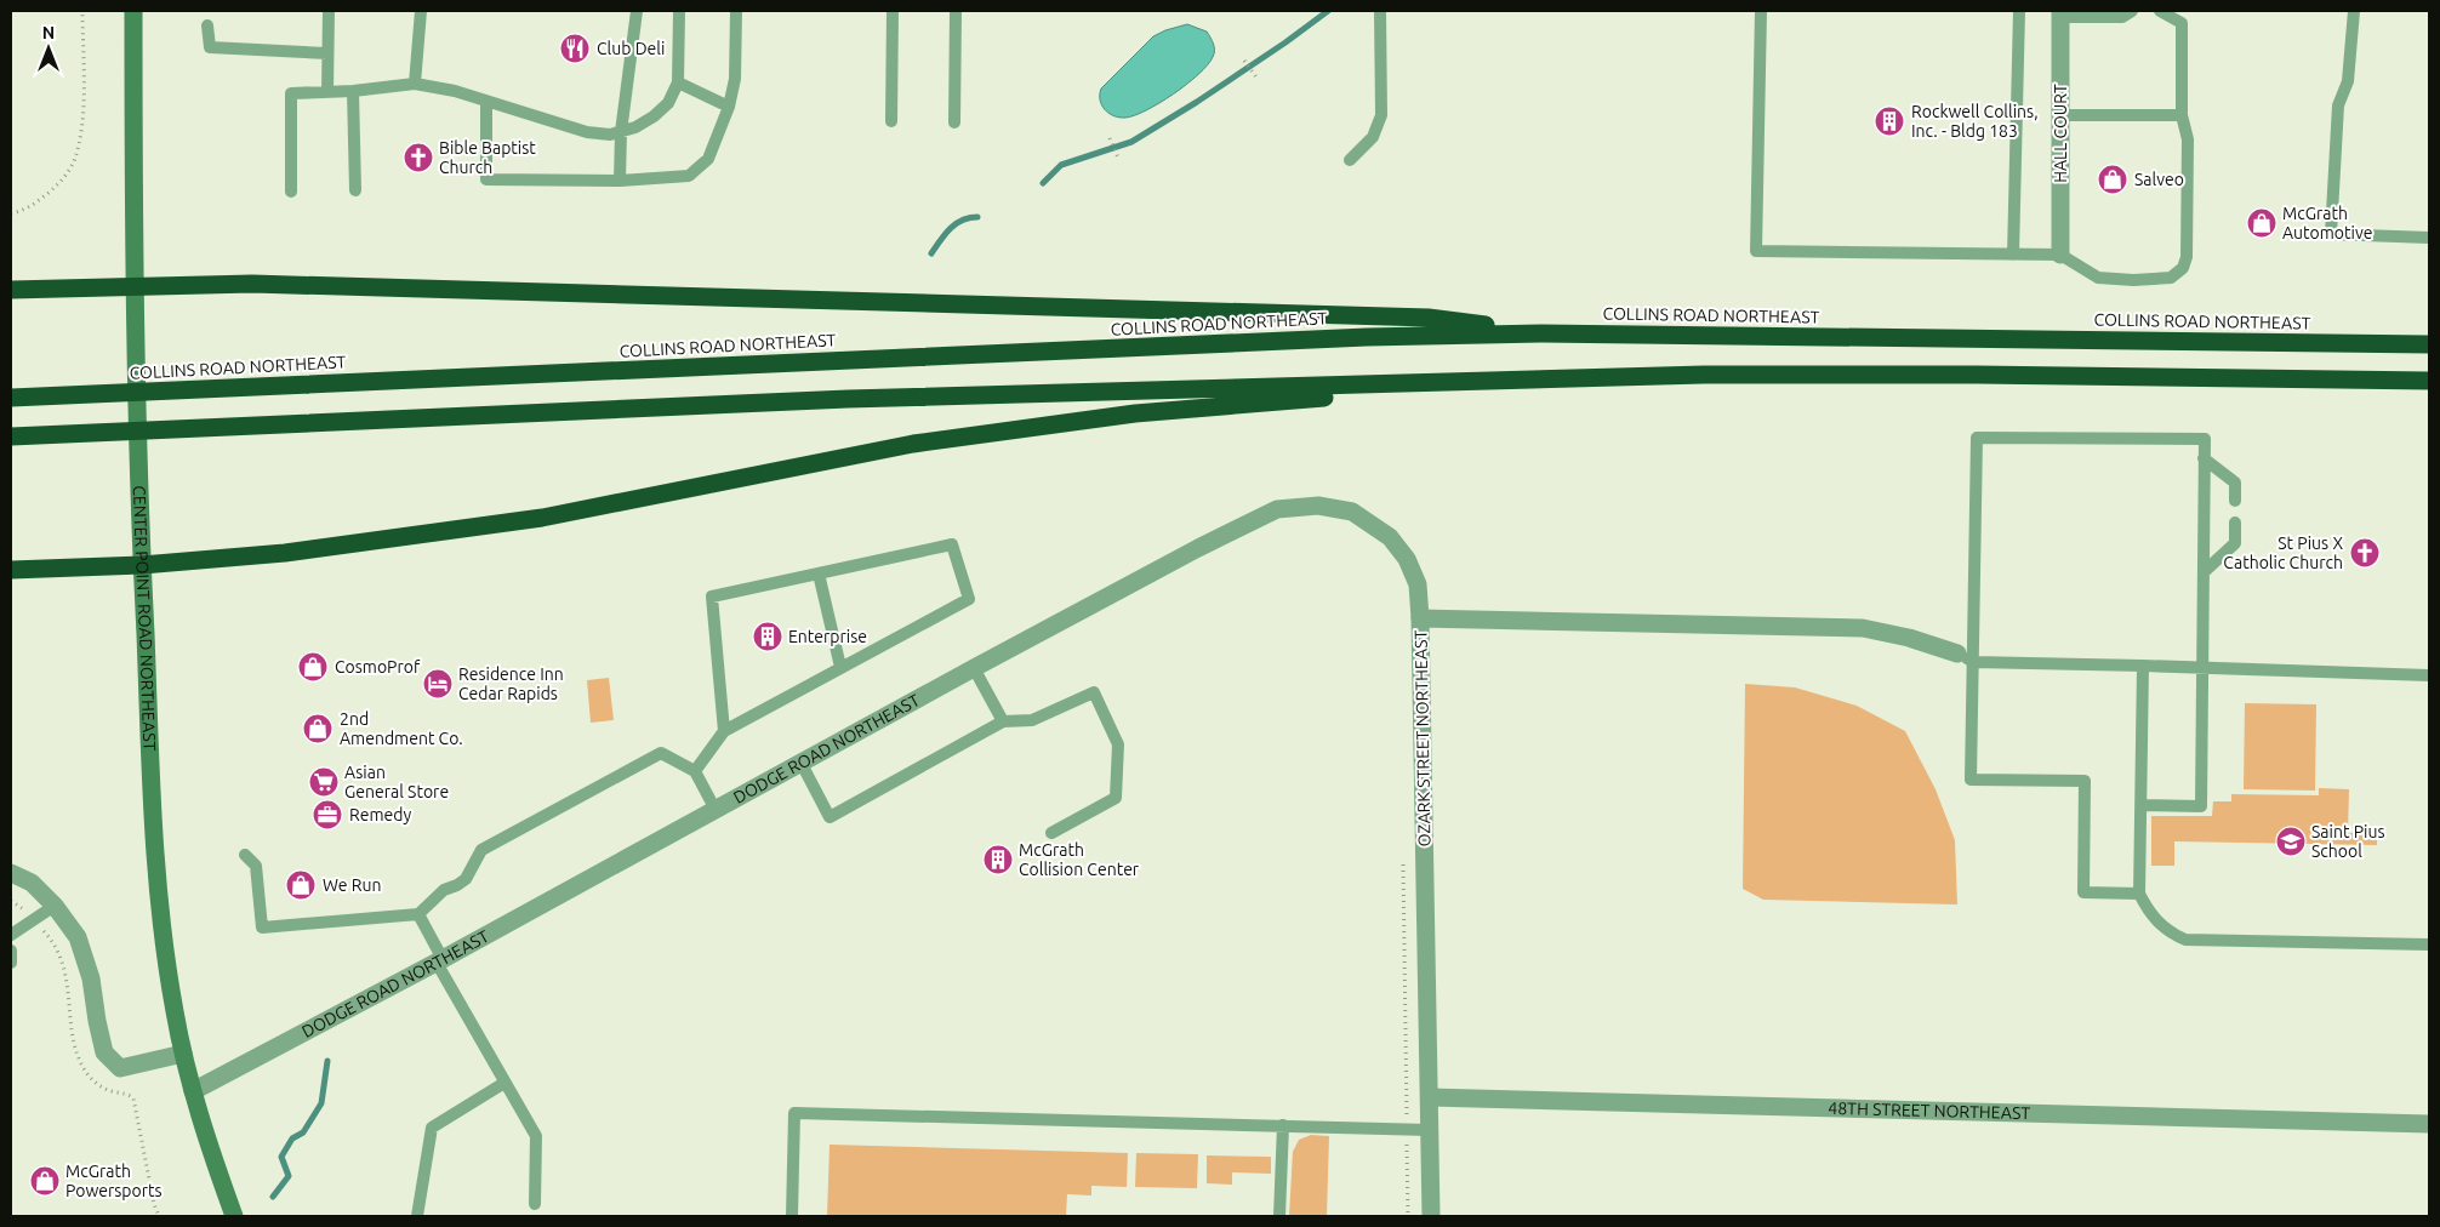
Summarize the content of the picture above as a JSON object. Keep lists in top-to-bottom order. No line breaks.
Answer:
{"streets":{"highway":["COLLINS ROAD NORTHEAST"],"main road":["CENTER POINT ROAD NORTHEAST"],"street":["HALL COURT","OZARK STREET NORTHEAST","DODGE ROAD NORTHEAST","48TH STREET NORTHEAST"]},"crossings":[["CENTER POINT ROAD NORTHEAST","DODGE ROAD NORTHEAST"],["OZARK STREET NORTHEAST","DODGE ROAD NORTHEAST"],["OZARK STREET NORTHEAST","48TH STREET NORTHEAST"]],"places":{"restaurant":["Club Deli"],"building":["Rockwell Collins, Inc. - Bldg 183","Enterprise","McGrath Collision Center"],"church":["Bible Baptist Church","St Pius X Catholic Church"],"shop":["Salveo","McGrath Automotive","CosmoProf","2nd Amendment Co.","We Run","McGrath Powersports"],"hotel":["Residence Inn Cedar Rapids"],"supermarket":["Asian General Store"],"office":["Remedy"],"school or university":["Saint Pius School"]},"north":"top"}
